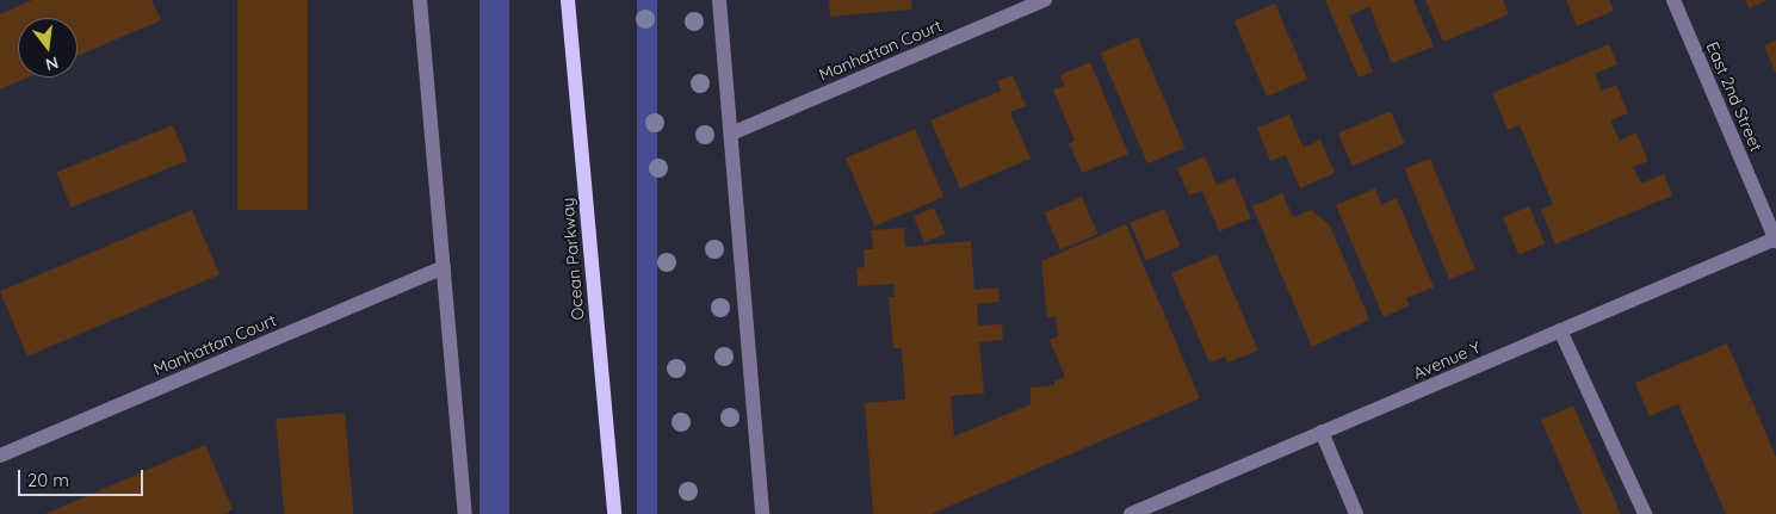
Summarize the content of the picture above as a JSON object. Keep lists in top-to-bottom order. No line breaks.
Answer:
{"streets":{"main road":["Ocean Parkway"],"street":["Manhattan Court","East 2nd Street","Avenue Y"]},"crossings":[["East 2nd Street","Avenue Y"]],"scale_bar":"20 m","north":"bottom"}
